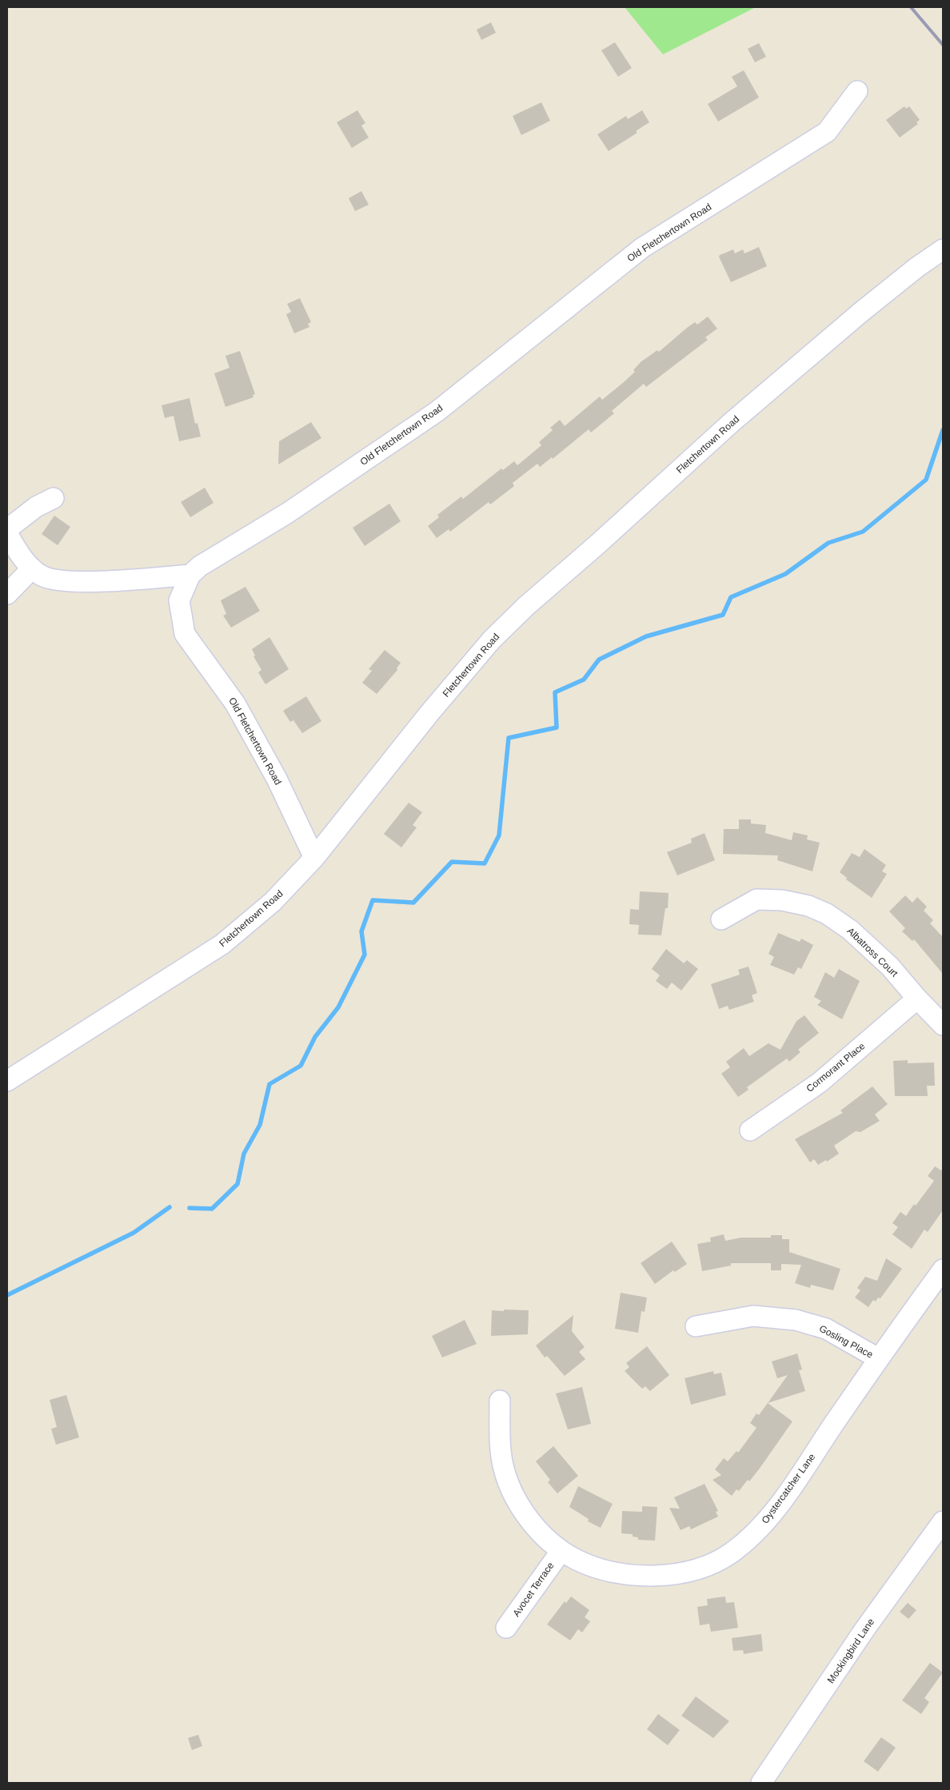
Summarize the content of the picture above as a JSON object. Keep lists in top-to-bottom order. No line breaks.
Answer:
{"streets":{"street":["Old Fletchertown Road","Fletchertown Road","Albatross Court","Cormorant Place","Gosling Place","Oystercatcher Lane","Avocet Terrace","Mockingbird Lane"]},"crossings":[["Old Fletchertown Road","Fletchertown Road"],["Albatross Court","Cormorant Place"],["Gosling Place","Oystercatcher Lane"],["Oystercatcher Lane","Avocet Terrace"]]}
